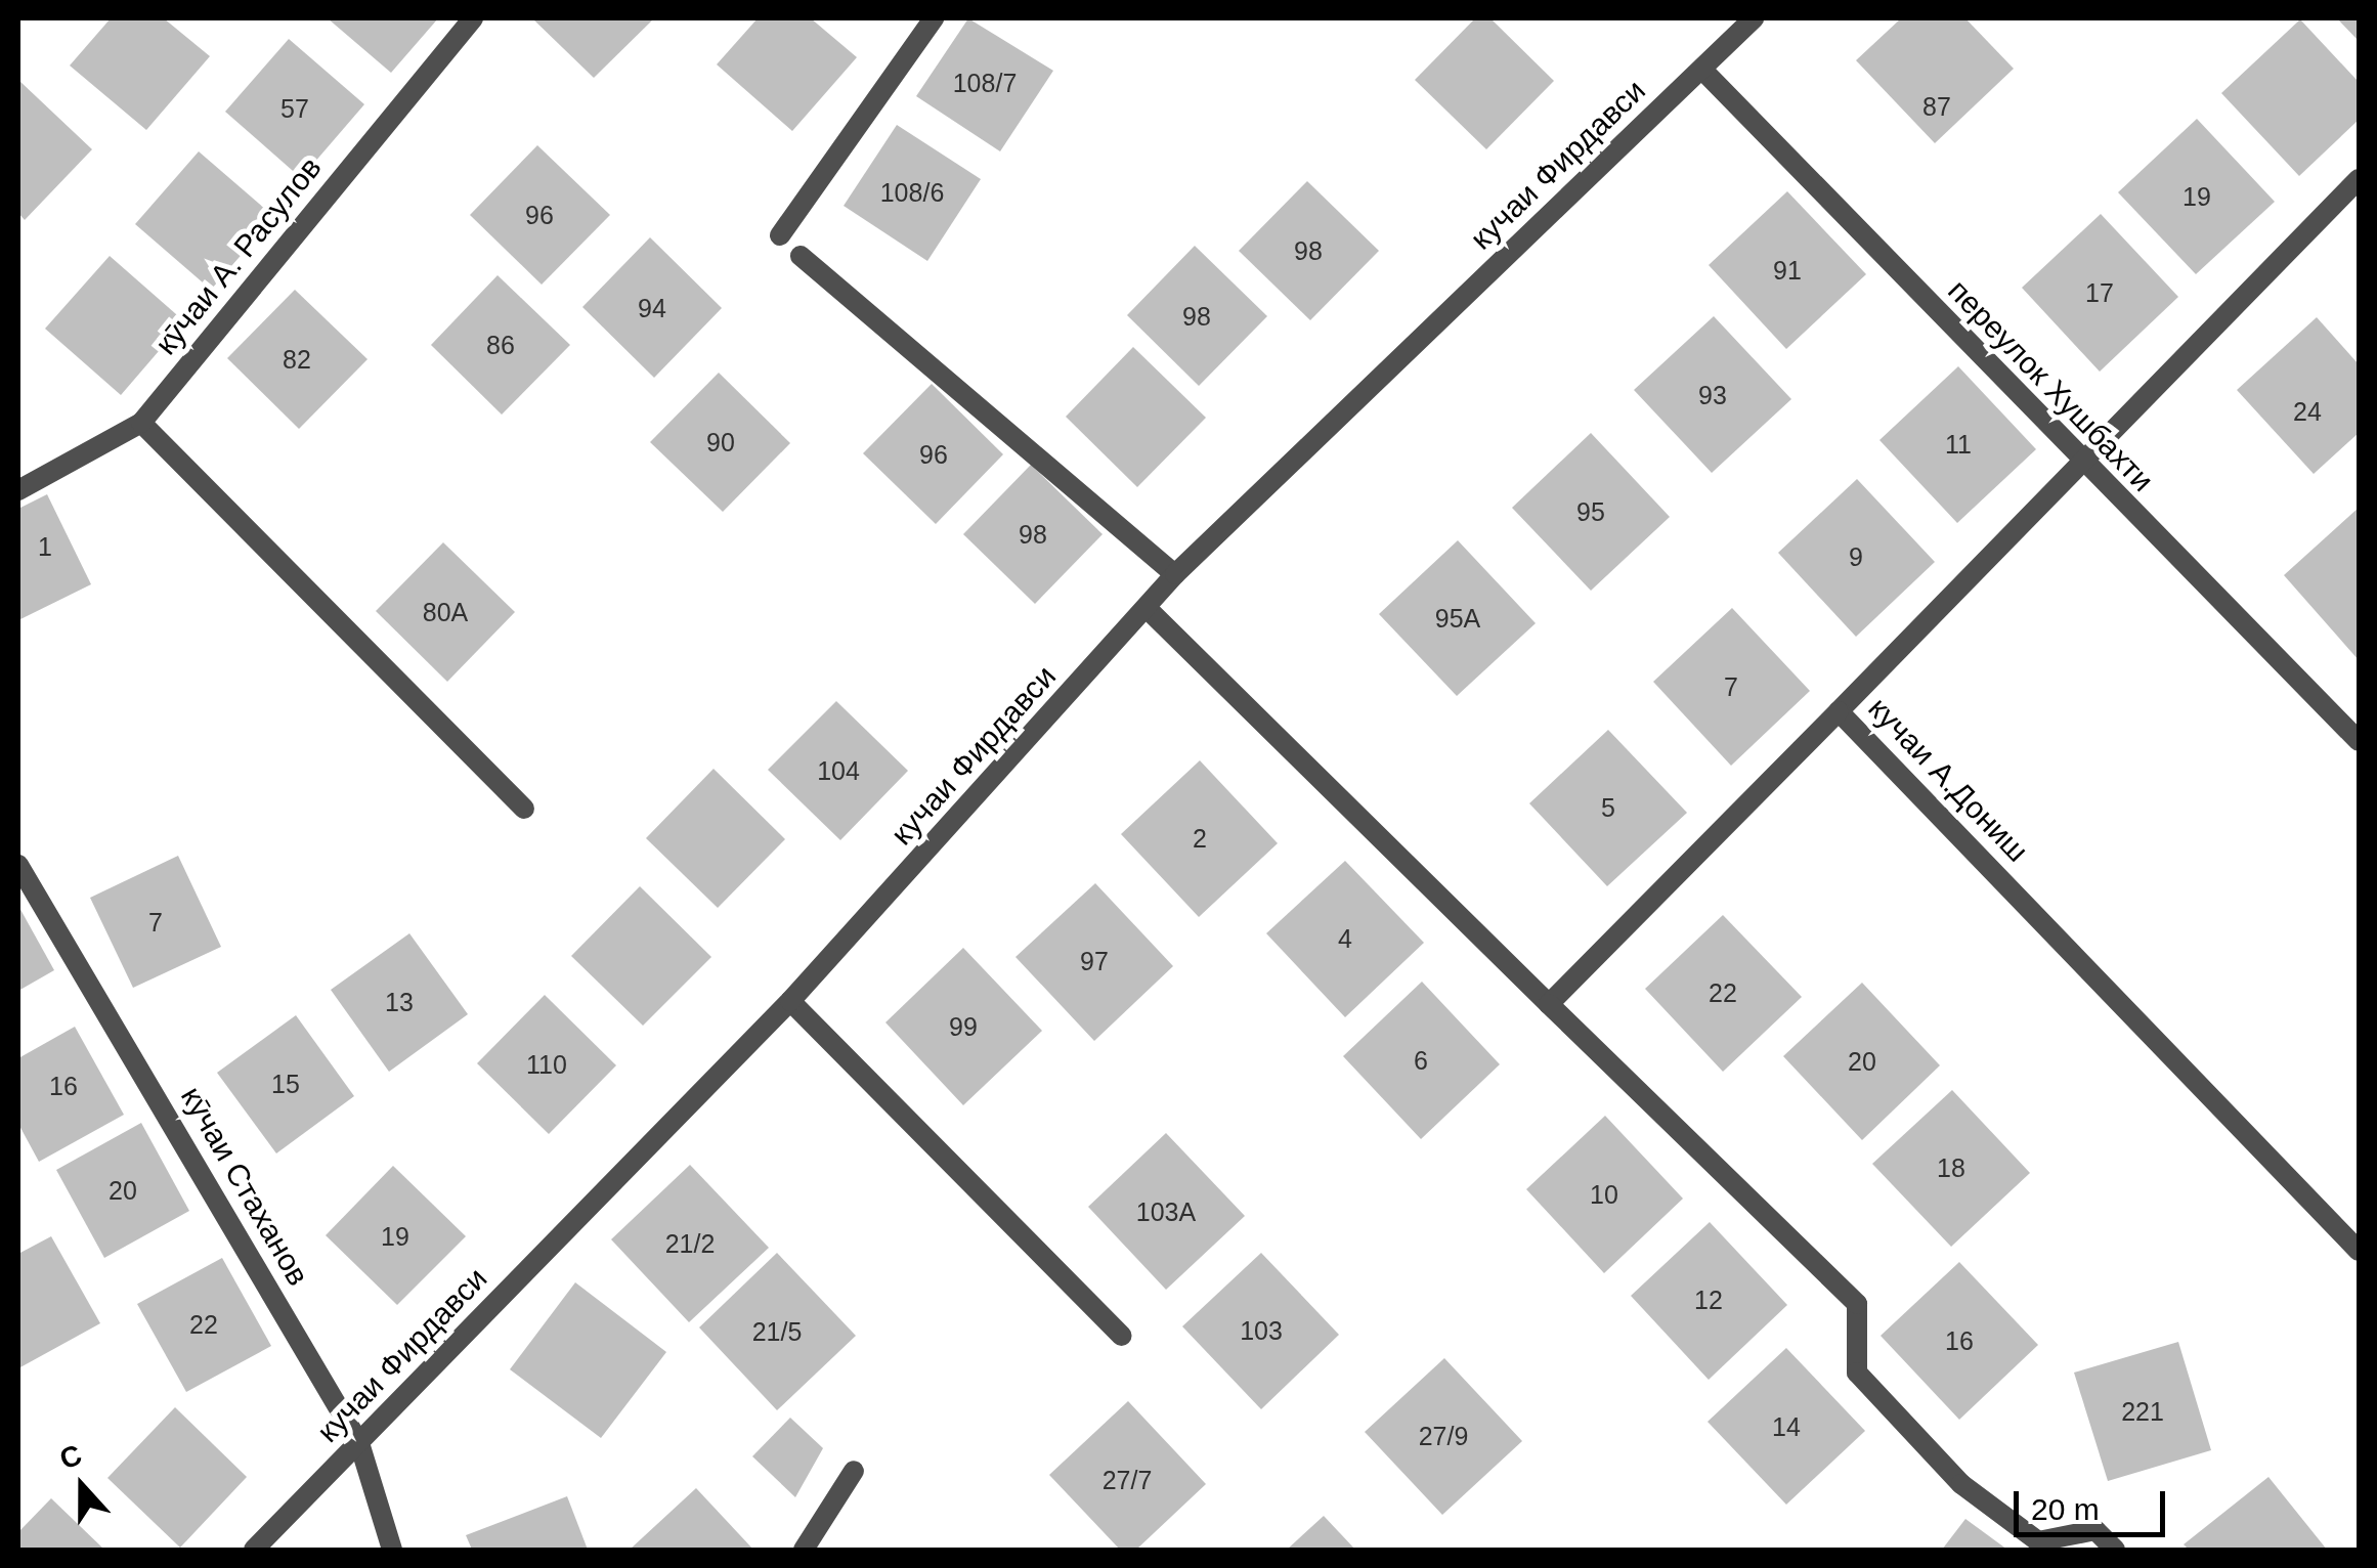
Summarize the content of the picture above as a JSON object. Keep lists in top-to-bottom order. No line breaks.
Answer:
{"streets":{"street":["кучаи Фирдавси","кӯчаи А. Расулов","переулок Хушбахти","кучаи А.Дониш","кӯчаи Стаханов"]},"crossings":[["кучаи Фирдавси","переулок Хушбахти"],["кучаи Фирдавси","кӯчаи Стаханов"],["переулок Хушбахти","кучаи А.Дониш"]],"house_numbers":["108/7","87","57","108/6","19","96","98","91","17","94","98","86","82","93","24","90","11","96","95","98","1","9","80А","95А","7","104","5","2","7","4","97","22","13","99","6","20","110","15","16","18","20","10","103А","19","21/2","12","22","103","21/5","16","221","14","27/9","27/7"],"scale_bar":"20 m","north":"top"}
